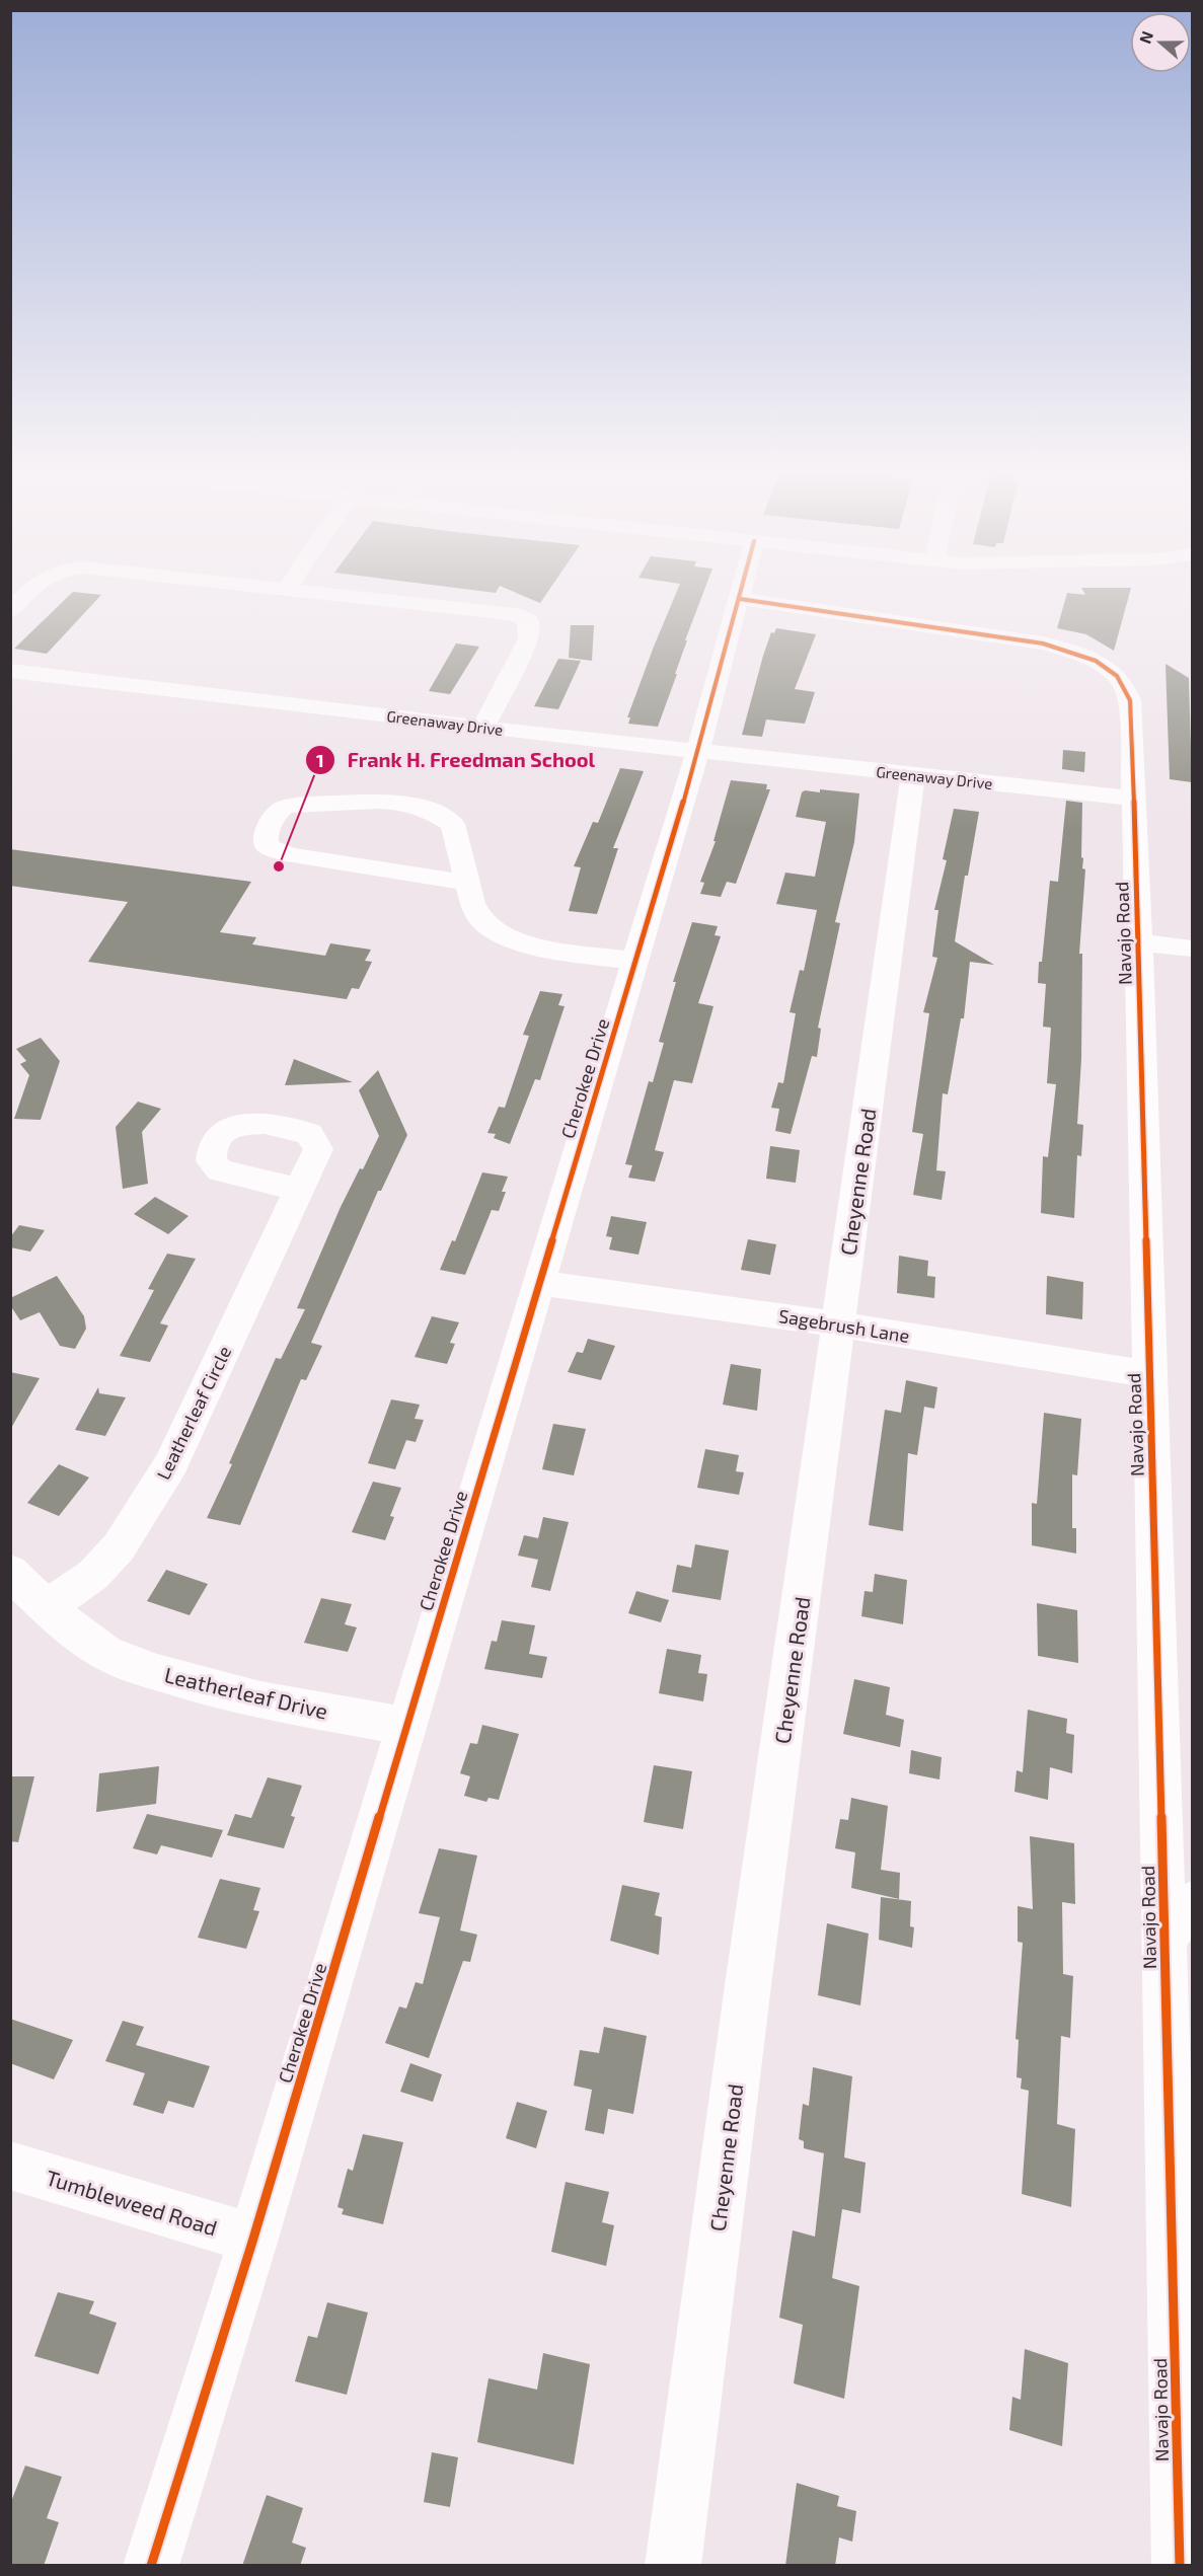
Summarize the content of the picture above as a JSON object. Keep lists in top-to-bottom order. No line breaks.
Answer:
{"streets":{"street":["Greenaway Drive","Navajo Road","Cherokee Drive","Cheyenne Road","Sagebrush Lane","Leatherleaf Circle","Leatherleaf Drive","Tumbleweed Road"]},"crossings":[["Greenaway Drive","Navajo Road"],["Greenaway Drive","Cherokee Drive"],["Greenaway Drive","Cheyenne Road"],["Navajo Road","Cherokee Drive"],["Navajo Road","Sagebrush Lane"],["Cherokee Drive","Sagebrush Lane"],["Cherokee Drive","Leatherleaf Drive"],["Cherokee Drive","Tumbleweed Road"],["Cheyenne Road","Sagebrush Lane"],["Leatherleaf Circle","Leatherleaf Drive"]],"places":["Frank H. Freedman School"],"north":"left"}
